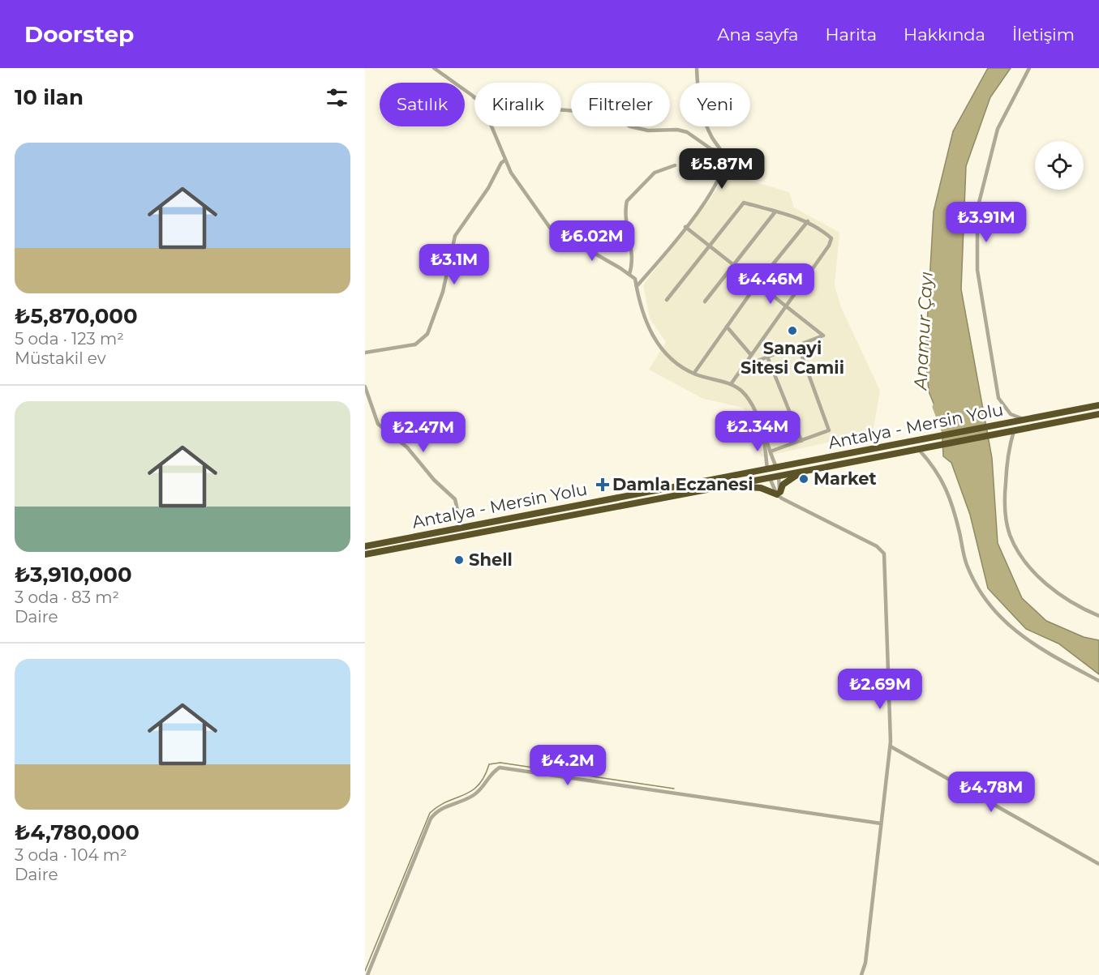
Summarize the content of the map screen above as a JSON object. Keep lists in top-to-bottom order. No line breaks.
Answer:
{"streets":{"highway":["Antalya - Mersin Yolu"]},"water":["Anamur Çayı"],"places":{"other":["Sanayi Sitesi Camii","Market","Shell"],"health":["Damla Eczanesi"]},"page":{"header":"Doorstep","nav":["Ana sayfa","Harita","Hakkında","İletişim"],"heading":"10 ilan","chip":["Satılık","Kiralık","Filtreler","Yeni"],"list":[{"name":"₺5,870,000","note":"5 oda · 123 m² · Müstakil ev"},{"name":"₺3,910,000","note":"3 oda · 83 m² · Daire"},{"name":"₺4,780,000","note":"3 oda · 104 m² · Daire"}],"price":["₺5.87M","₺3.91M","₺6.02M","₺3.1M","₺4.46M","₺2.34M","₺2.47M","₺2.69M","₺4.2M","₺4.78M"]}}
